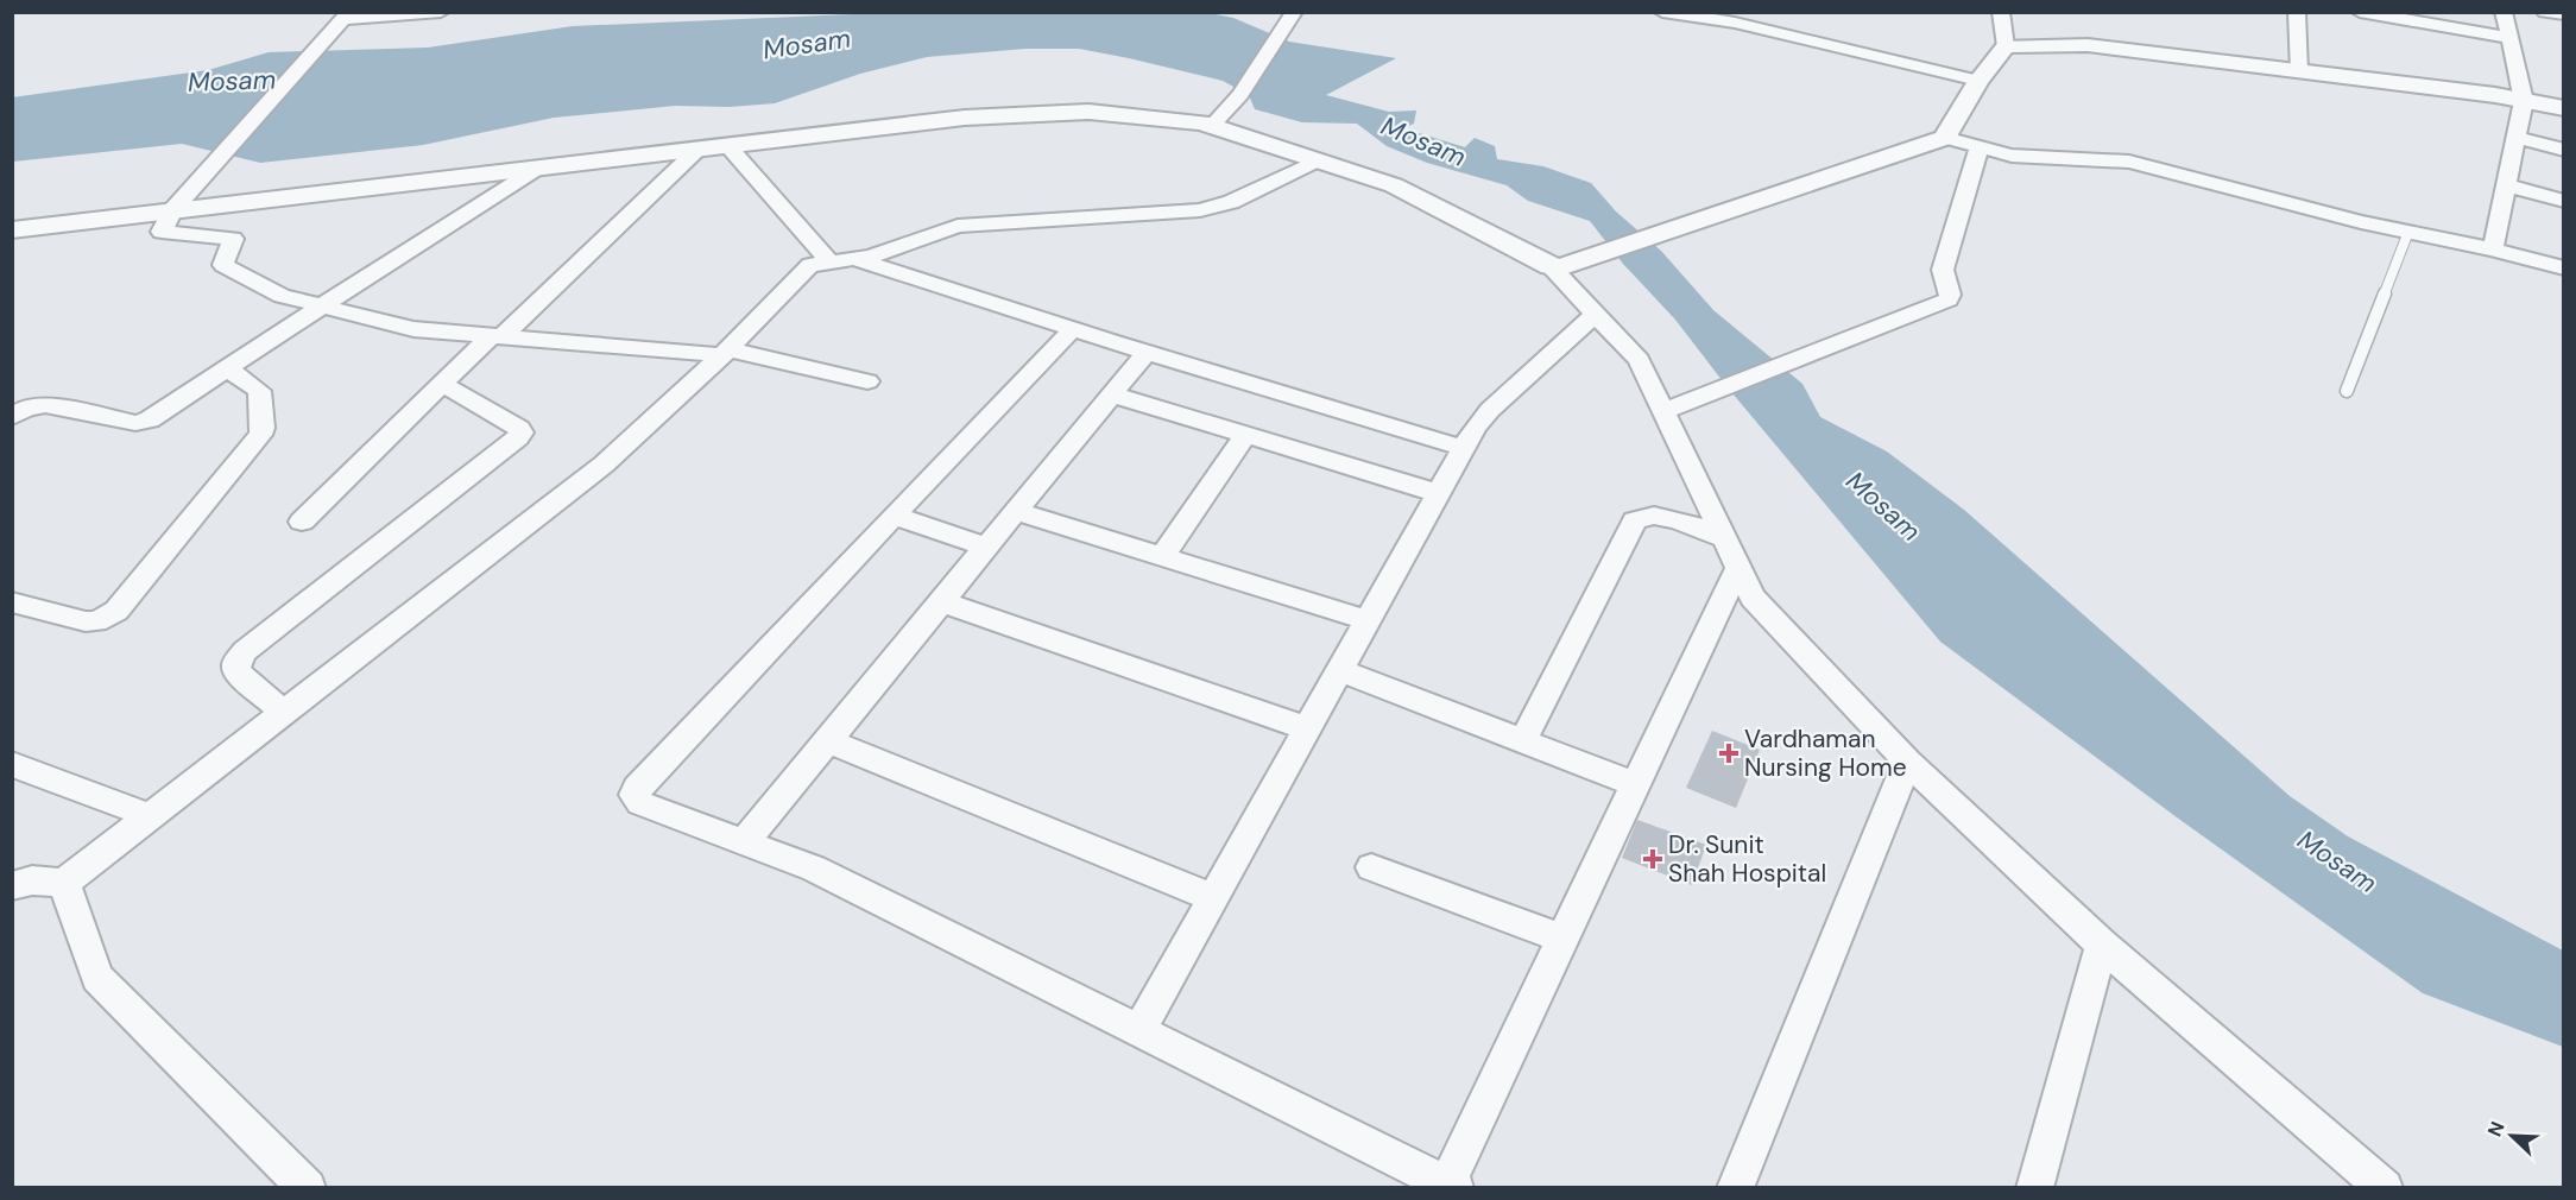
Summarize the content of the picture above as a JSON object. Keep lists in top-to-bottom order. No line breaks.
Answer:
{"water":["Mosam"],"places":{"health":["Vardhaman Nursing Home","Dr. Sunit Shah Hospital"]},"north":"top left"}
